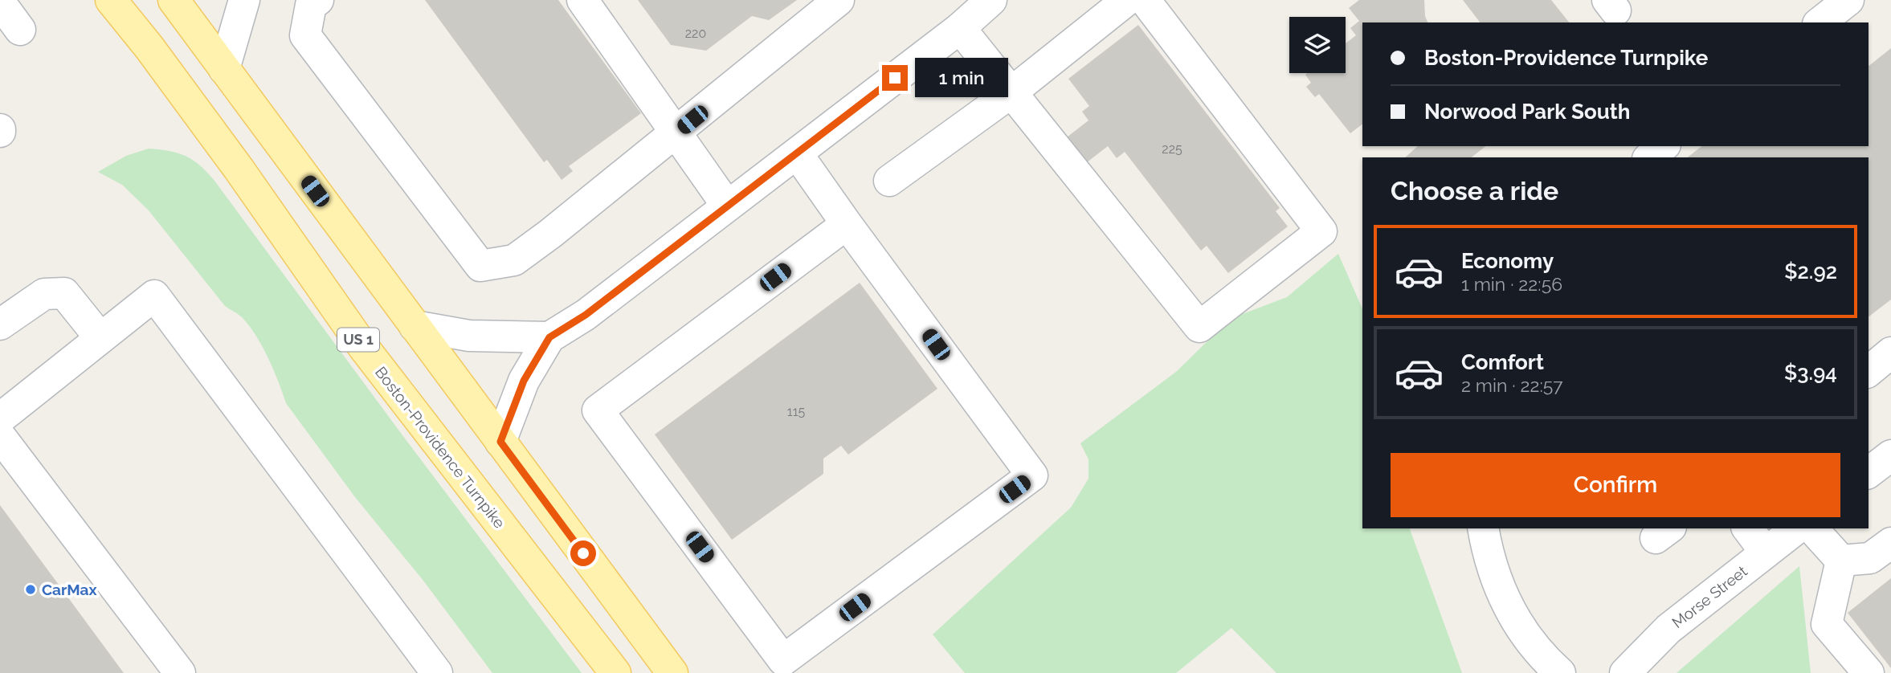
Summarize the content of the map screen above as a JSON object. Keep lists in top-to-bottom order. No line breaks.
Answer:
{"streets":{"main road":["US 1","Boston-Providence Turnpike"],"street":["Morse Street"]},"places":["CarMax"],"house_numbers":["220","225","115"],"page":{"banner":["Boston-Providence Turnpike","Norwood Park South"],"bubble":"1 min","heading":"Choose a ride","list":[{"name":"Economy","note":"1 min · 22:56","value":"$2.92"},{"name":"Comfort","note":"2 min · 22:57","value":"$3.94"}],"buttons":"Confirm"}}
